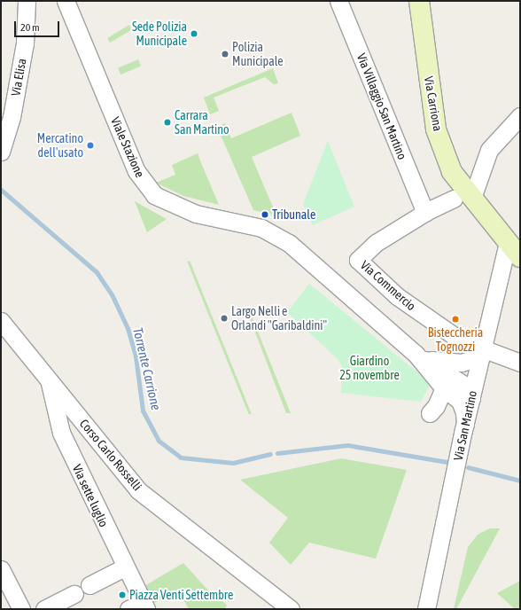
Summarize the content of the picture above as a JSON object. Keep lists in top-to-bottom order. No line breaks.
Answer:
{"streets":{"main road":["Via Carriona"],"street":["Via Elisa","Via Villaggio San Martino","Viale Stazione","Via Commercio","Via San Martino","Corso Carlo Rosselli","Via sette luglio"]},"crossings":[["Via Carriona","Via Commercio"],["Via Carriona","Via San Martino"],["Via Villaggio San Martino","Via Commercio"],["Via Commercio","Via San Martino"],["Corso Carlo Rosselli","Via sette luglio"]],"water":["Torrente Carrione"],"parks":["Giardino 25 novembre"],"places":["Sede Polizia Municipale","Polizia Municipale","Carrara San Martino","Mercatino dell'usato","Tribunale","Largo Nelli e Orlandi \"Garibaldini\"","Bisteccheria Tognozzi","Piazza Venti Settembre"],"scale_bar":"20 m"}
